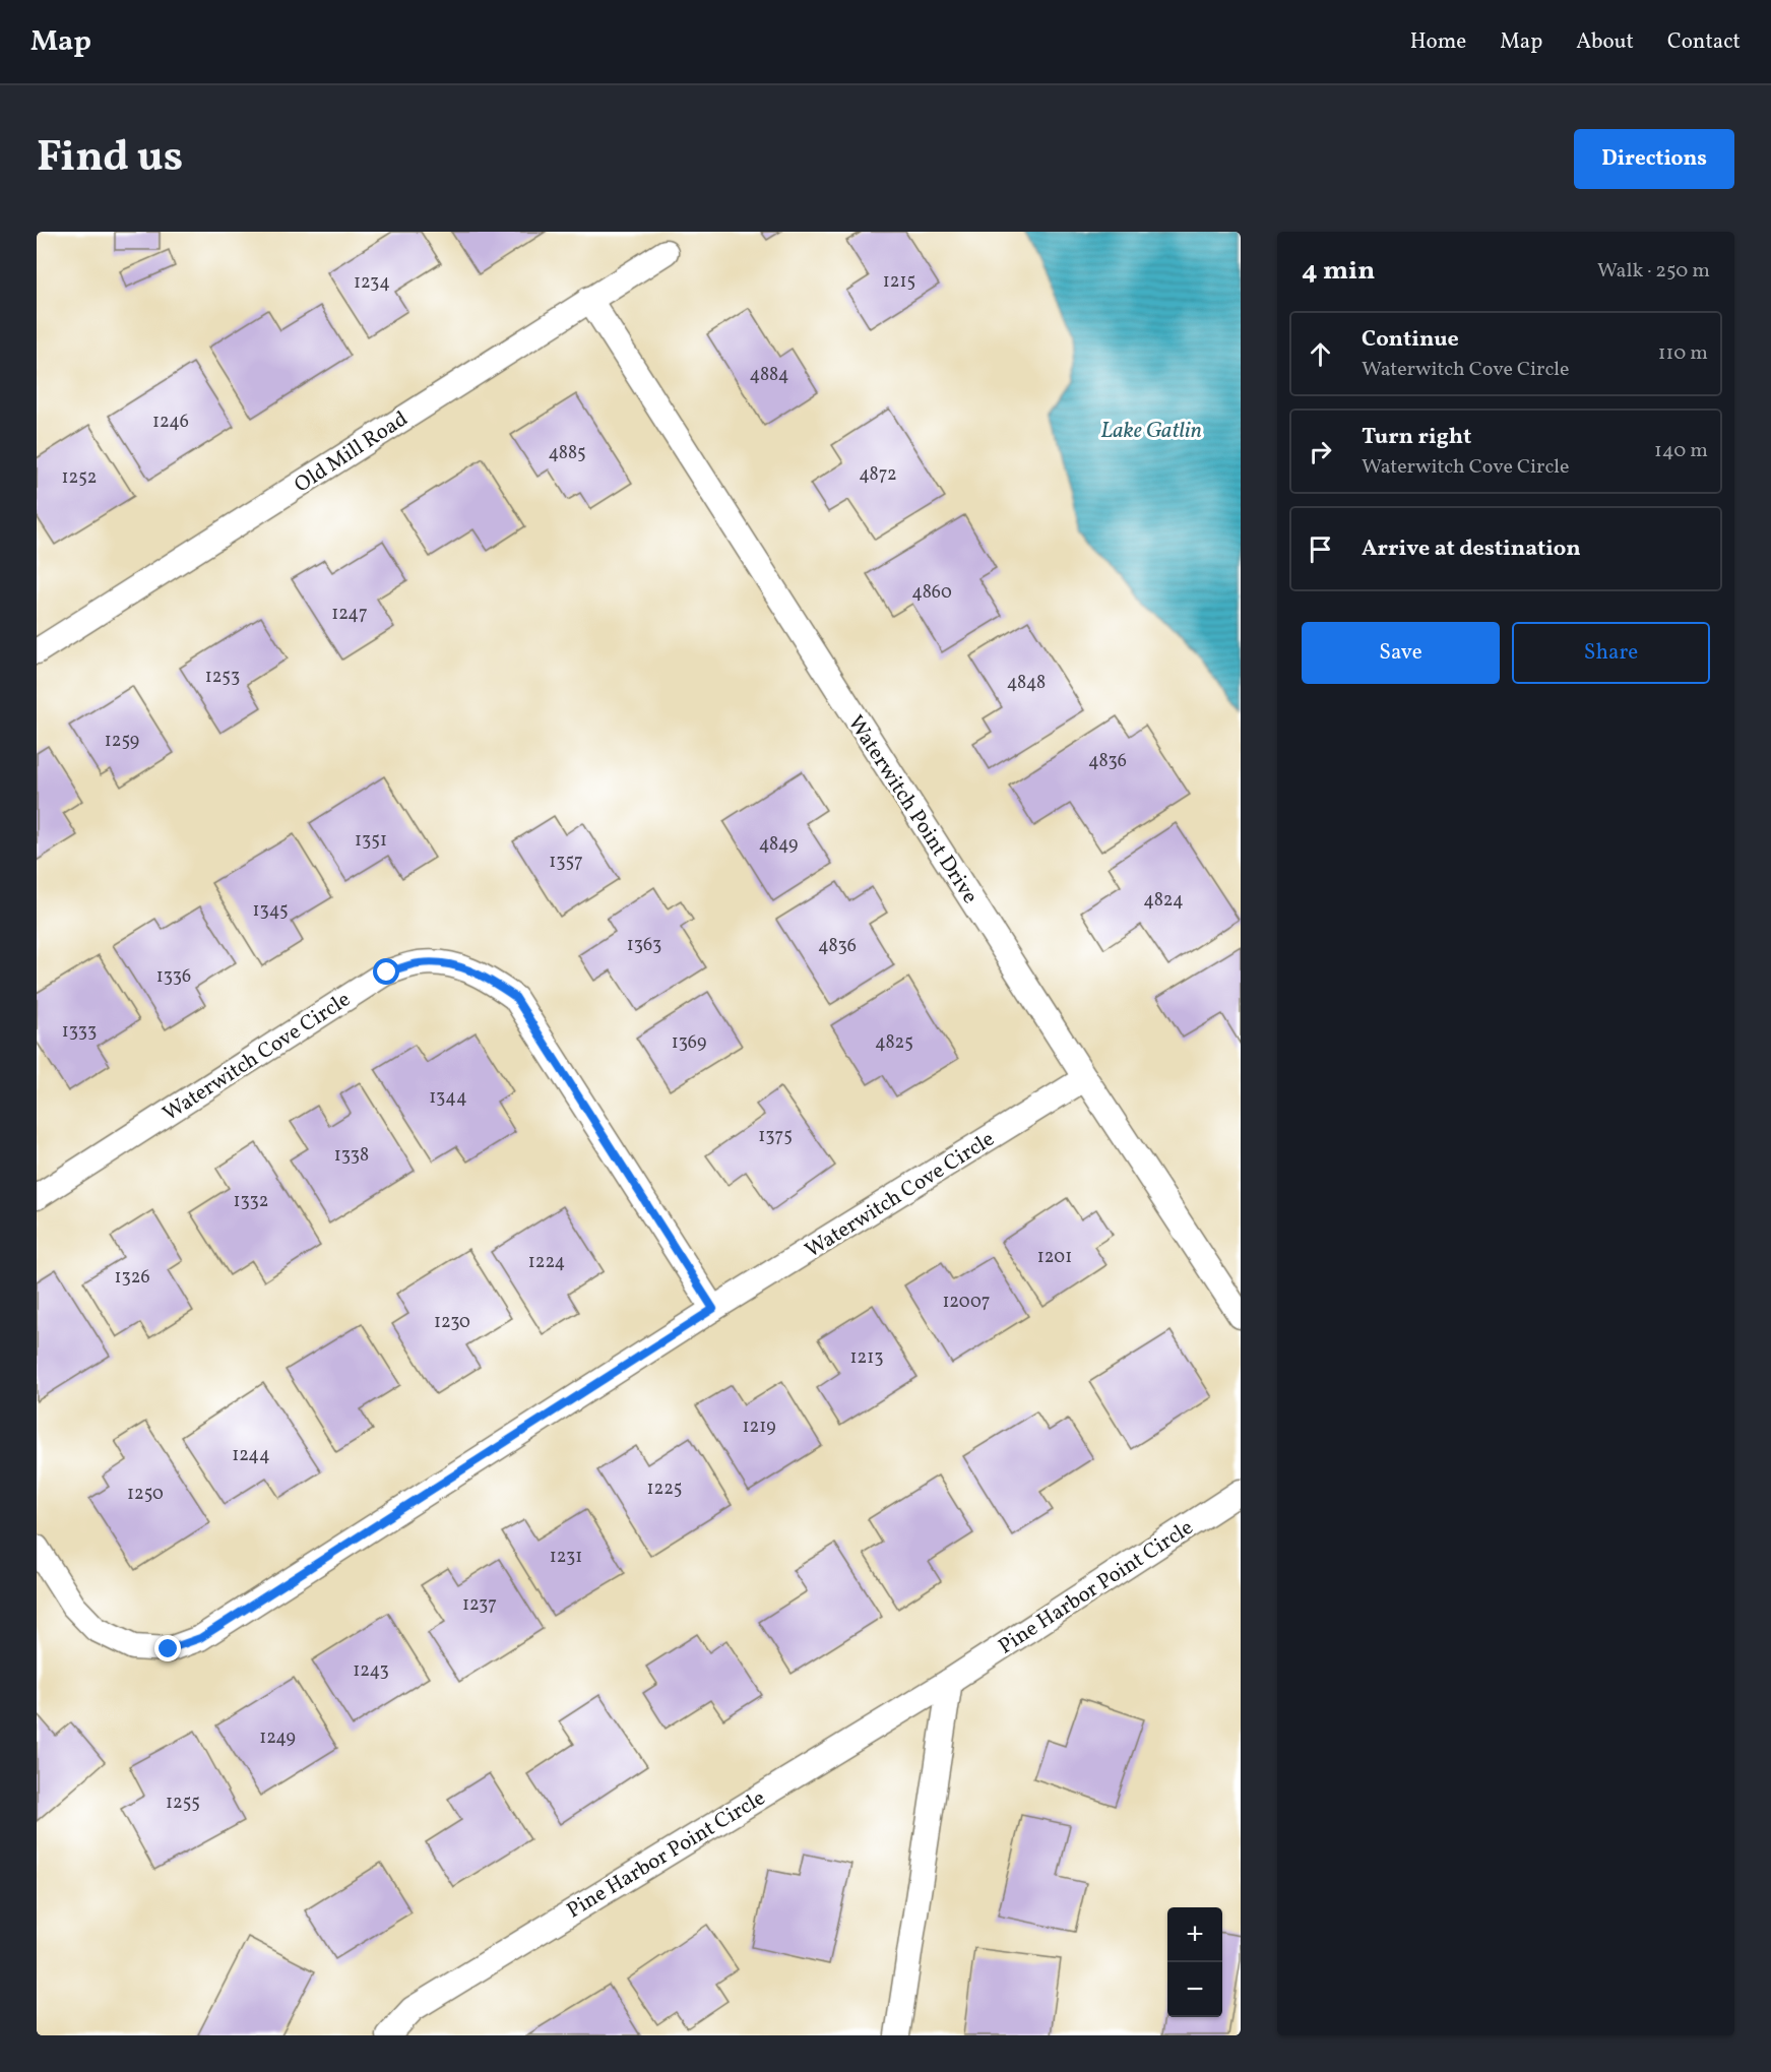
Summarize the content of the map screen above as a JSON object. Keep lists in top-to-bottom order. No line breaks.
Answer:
{"streets":{"street":["Old Mill Road","Waterwitch Point Drive","Waterwitch Cove Circle","Pine Harbor Point Circle"]},"crossings":[["Old Mill Road","Waterwitch Point Drive"],["Waterwitch Point Drive","Waterwitch Cove Circle"]],"water":["Lake Gatlin"],"house_numbers":["1215","1234","4884","1246","4885","4872","1252","4860","1247","1253","4848","1259","4836","1351","4849","1357","4824","1345","1363","4836","1336","1333","1369","4825","1344","1375","1338","1332","1201","1224","1326","12007","1230","1213","1219","1244","1225","1250","1231","1237","1243","1249","1255"],"page":{"header":"Map","nav":["Home","Map","About","Contact"],"title":"Find us","buttons":["Directions",["Save","Share"]],"heading":["4 min","Walk · 250 m"],"list":[["Continue","Waterwitch Cove Circle","110 m"],["Turn right","Waterwitch Cove Circle","140 m"],"Arrive at destination"],"map_buttons":["+","−"]}}
